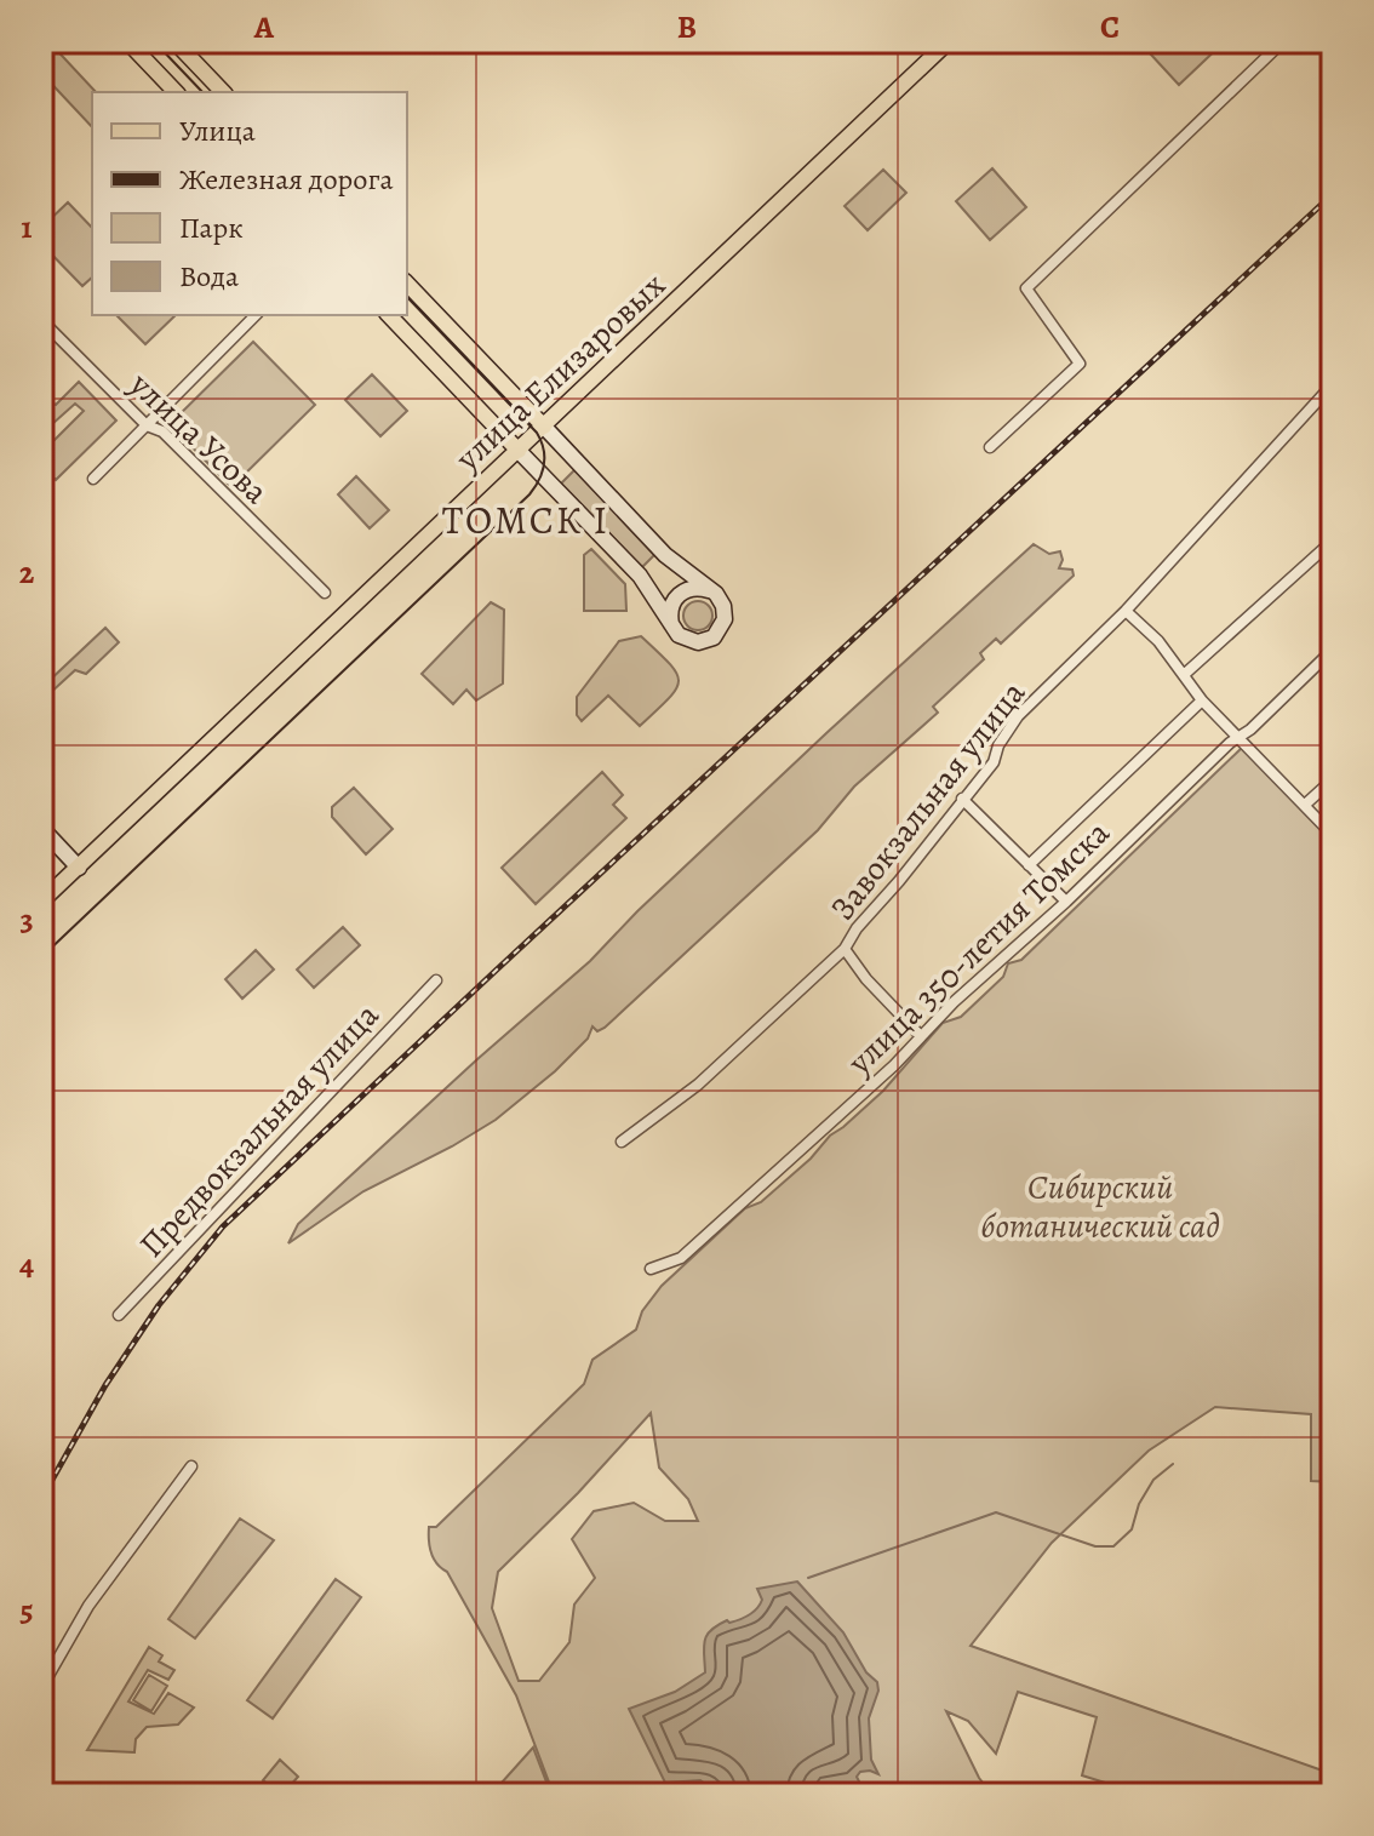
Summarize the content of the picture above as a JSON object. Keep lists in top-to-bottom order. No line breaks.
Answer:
{"streets":{"main road":["улица Елизаровых"],"street":["улица Усова","Завокзальная улица","улица 350-летия Томска","Предвокзальная улица"]},"districts":["ТОМСК I"],"parks":["Сибирский ботанический сад"],"legend":["Улица","Железная дорога","Парк","Вода"],"grid":{"columns":["A","B","C"],"rows":["1","2","3","4","5"]}}
